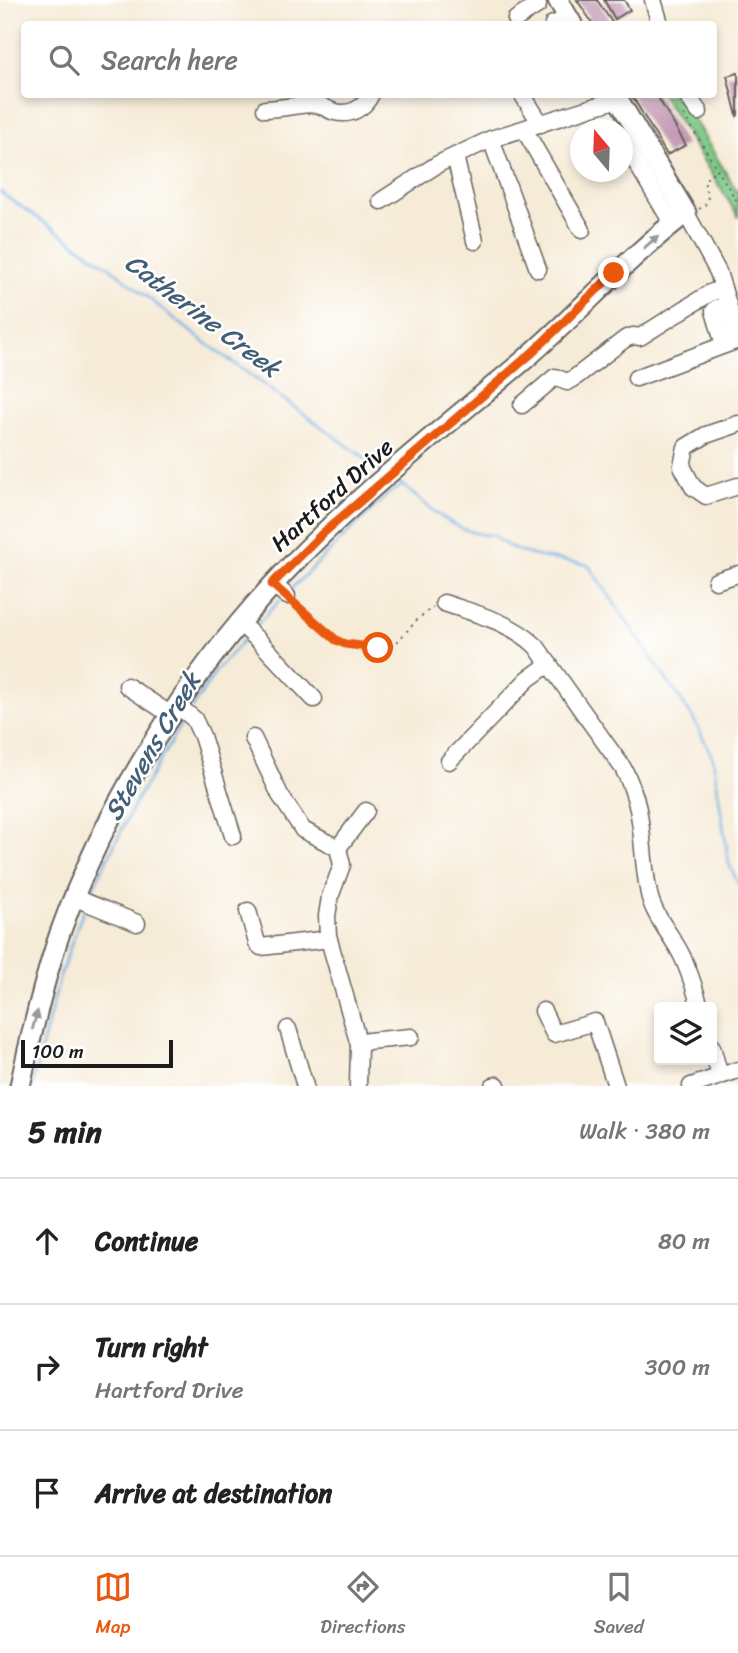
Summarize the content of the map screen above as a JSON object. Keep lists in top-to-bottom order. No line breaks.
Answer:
{"streets":{"main road":["Hartford Drive"]},"one_way":["Hartford Drive"],"water":["Catherine Creek","Stevens Creek"],"scale_bar":"100 m","north":"top","page":{"search":"Search here","scale":"100 m","heading":["5 min","Walk · 380 m"],"list":[["Continue","80 m"],["Turn right","Hartford Drive","300 m"],"Arrive at destination"],"nav":["Map","Directions","Saved"]}}
